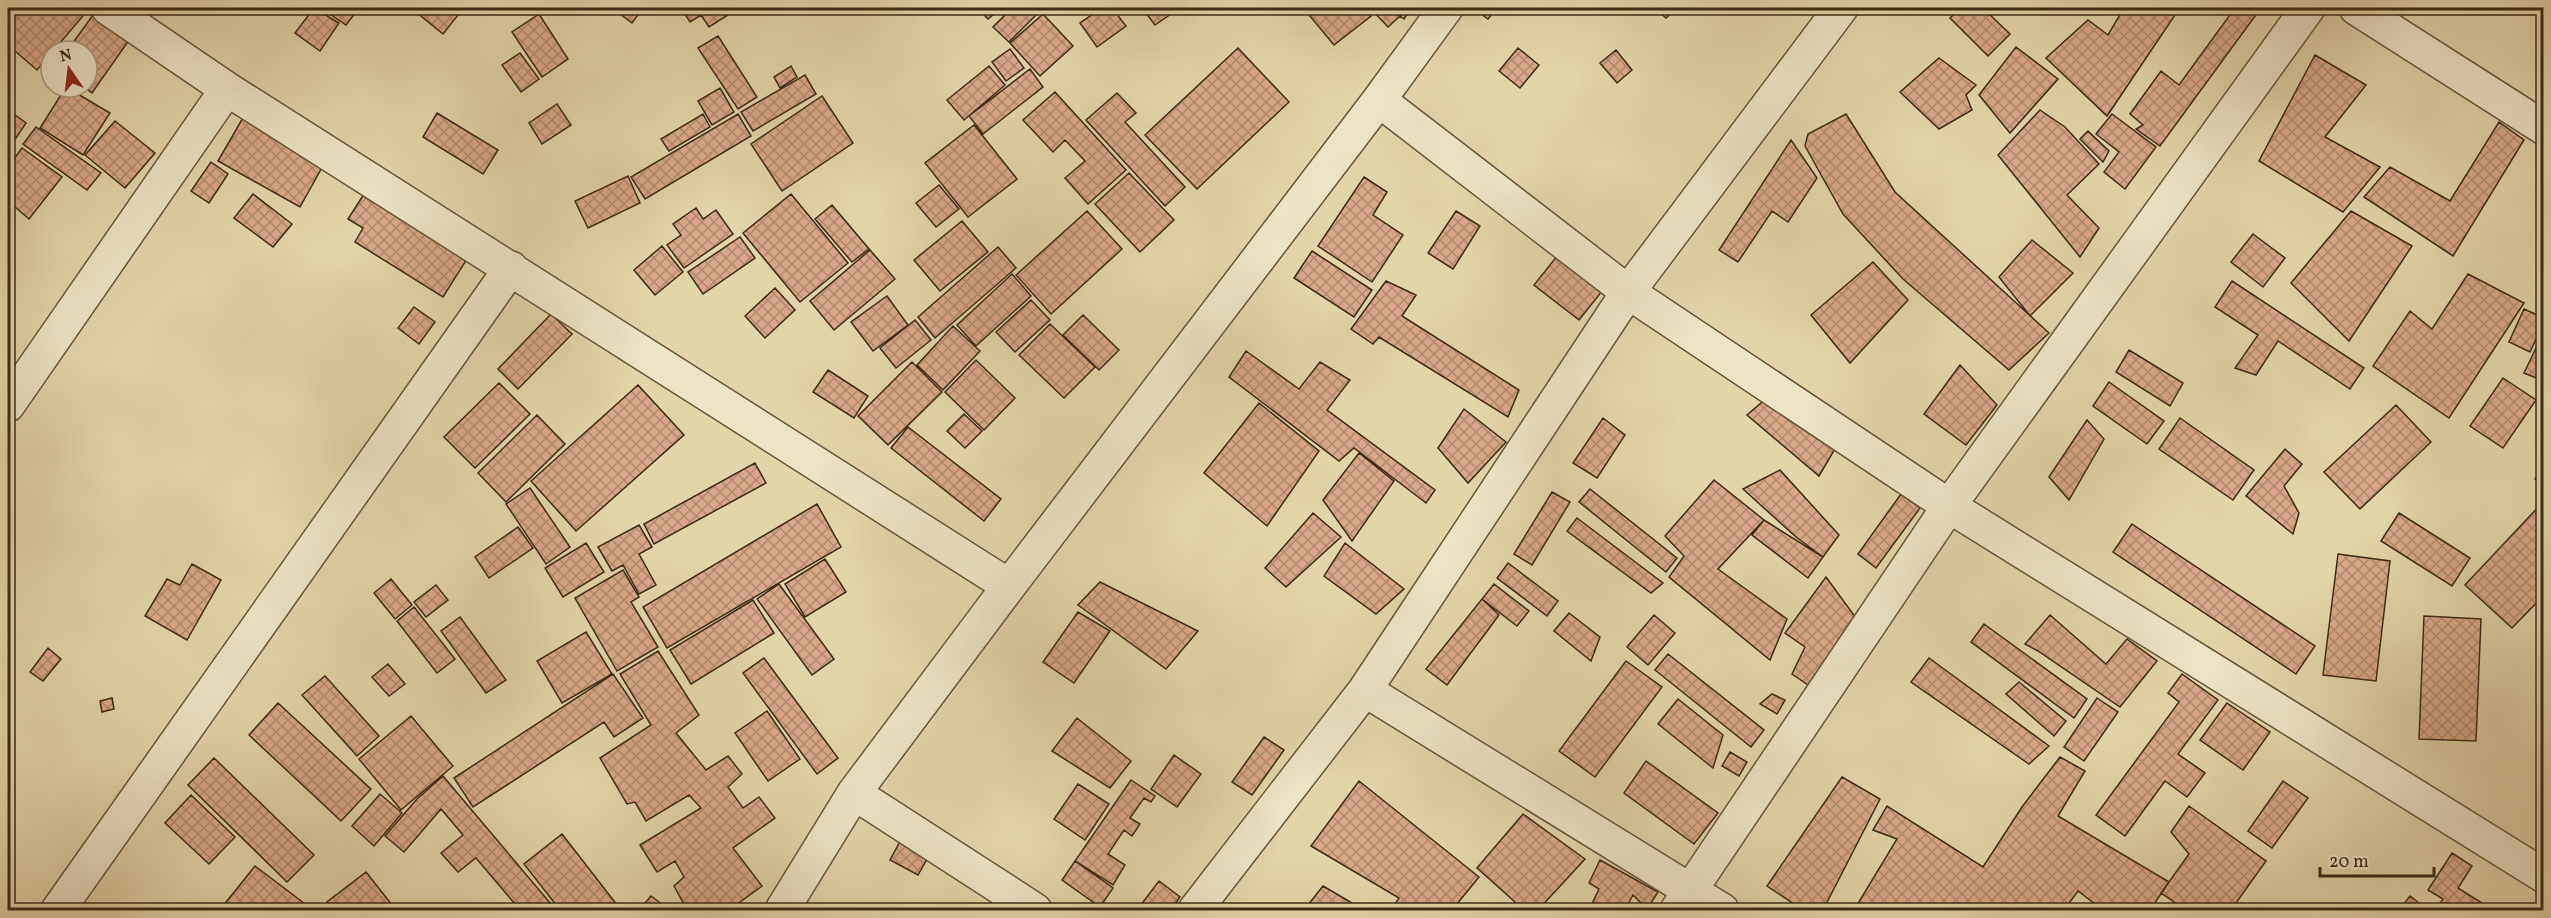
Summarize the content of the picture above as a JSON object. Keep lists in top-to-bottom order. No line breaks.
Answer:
{"scale_bar":"20 m","north":"top"}
